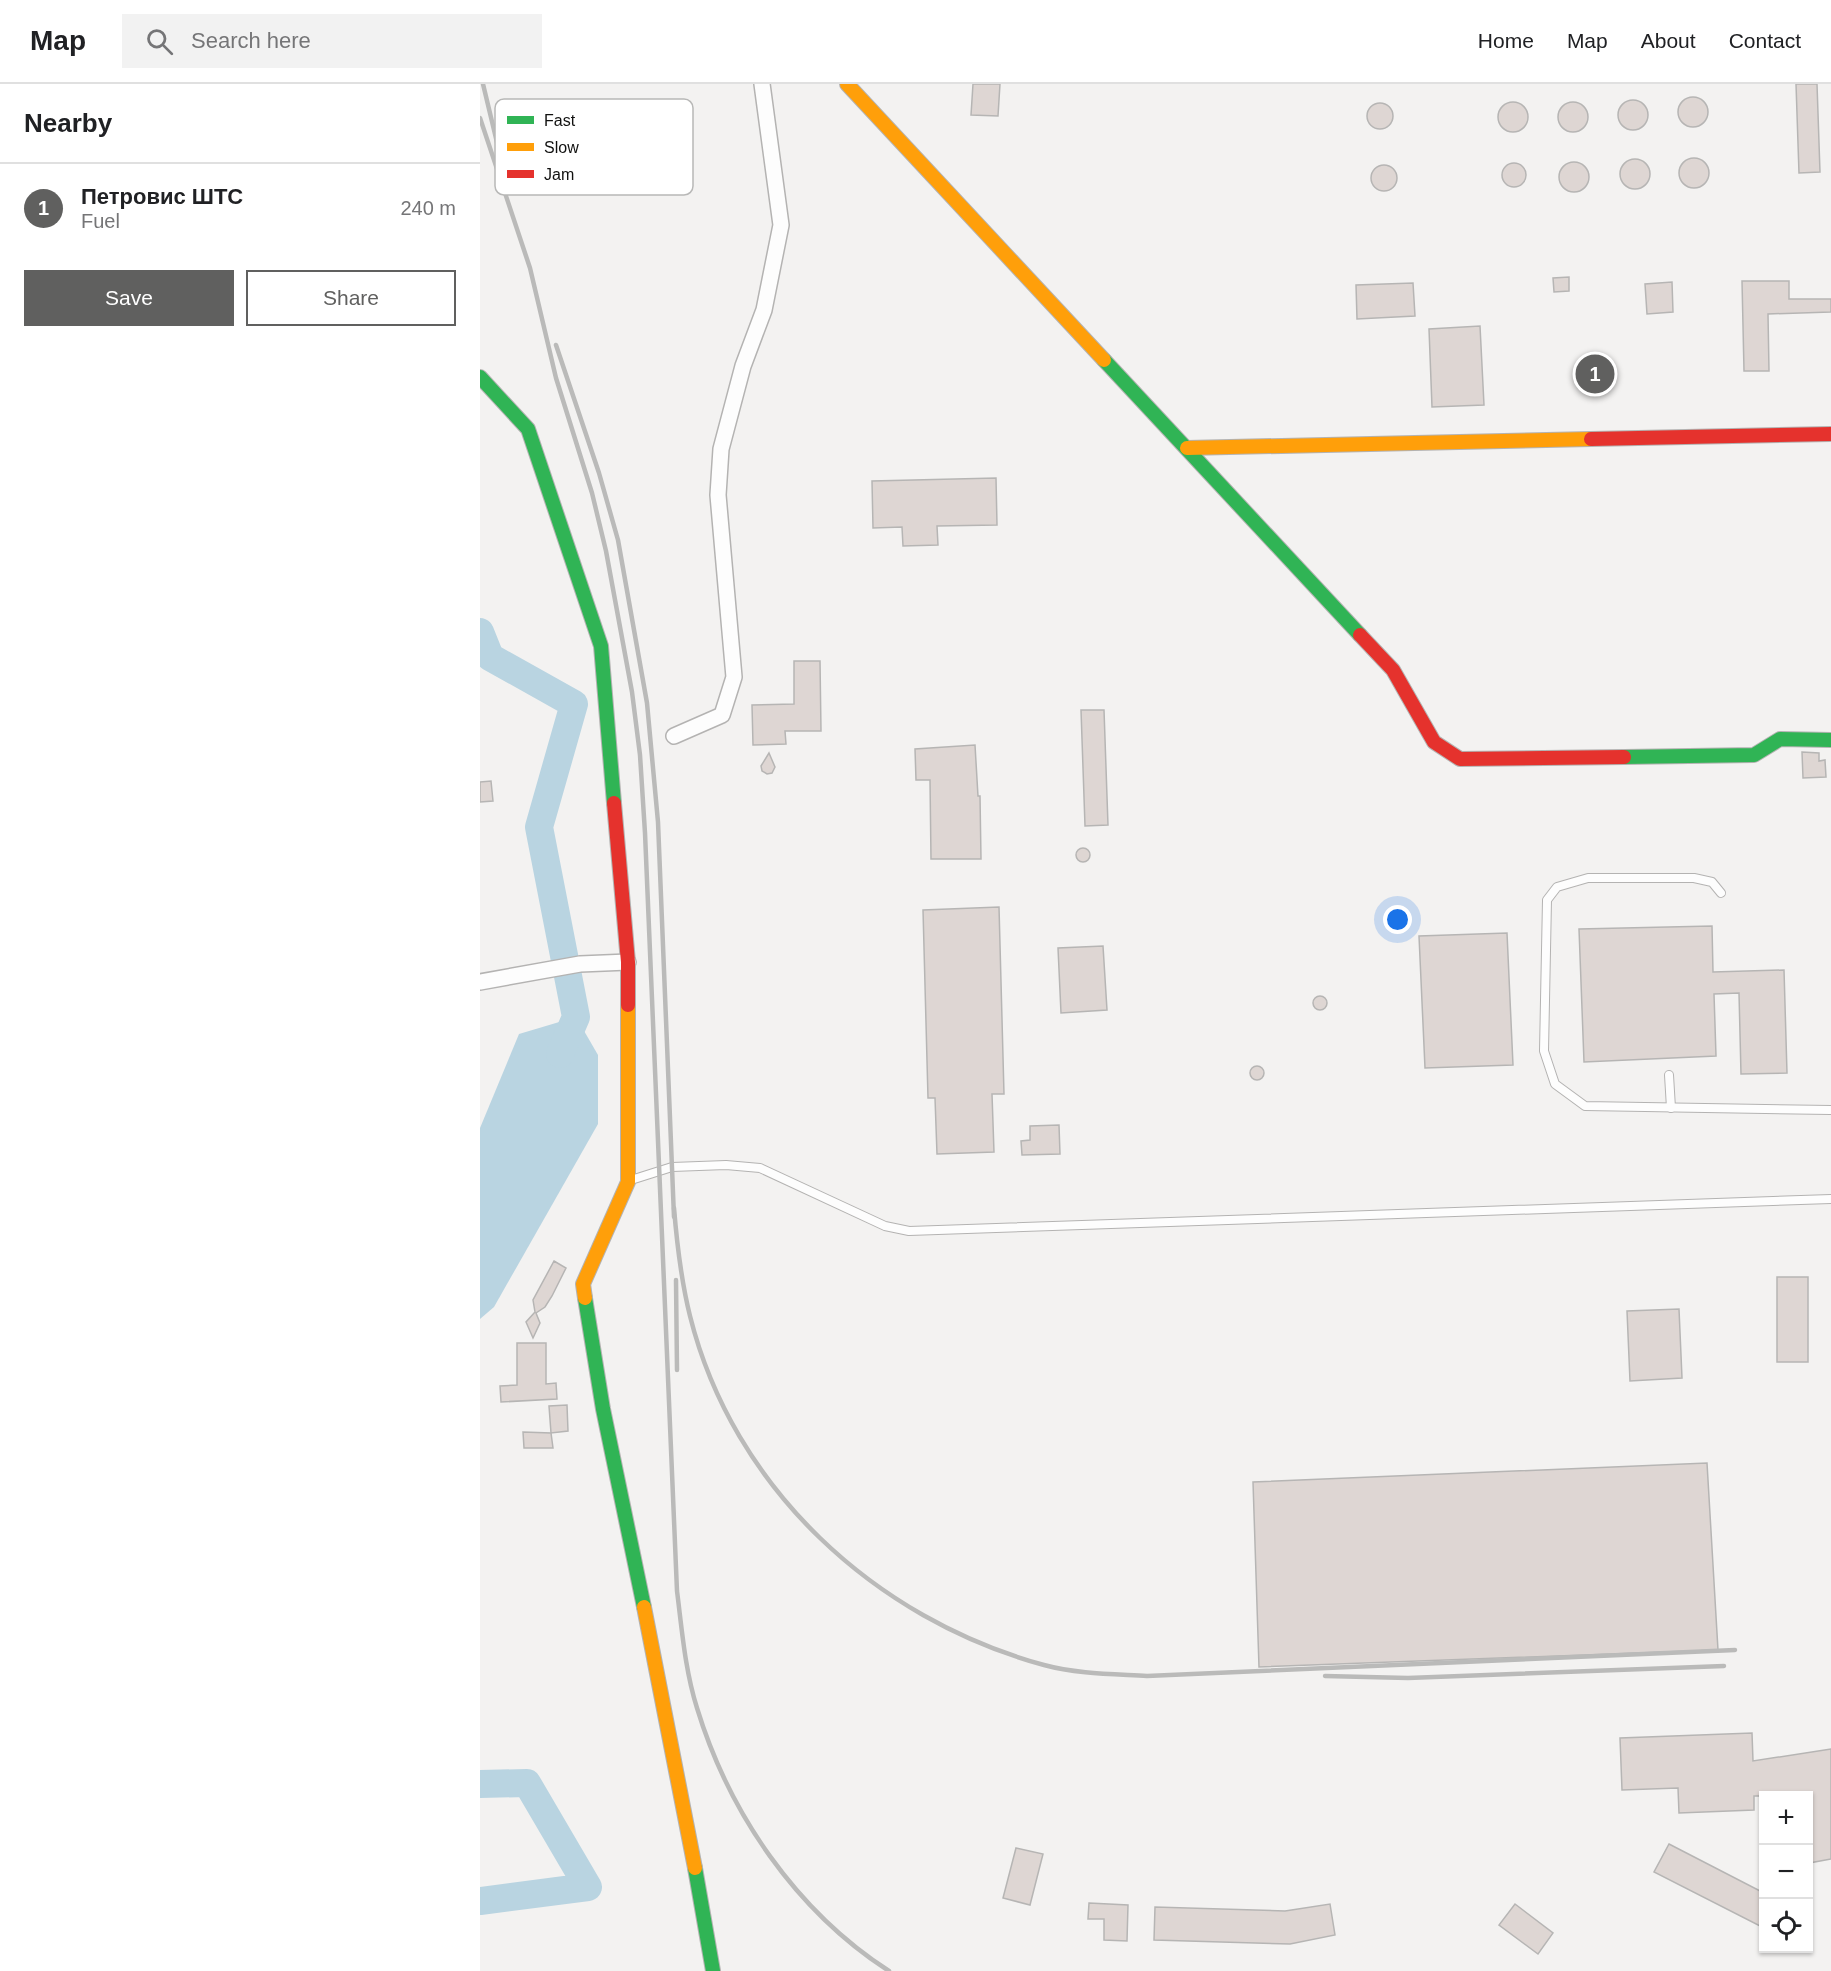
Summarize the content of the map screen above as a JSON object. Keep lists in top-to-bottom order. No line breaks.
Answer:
{"legend":["Fast","Slow","Jam"],"page":{"header":"Map","search":"Search here","nav":["Home","Map","About","Contact"],"heading":"Nearby","list":[{"mark":"1","name":"Петровис ШТС","note":"Fuel","value":"240 m"}],"buttons":["Save","Share"],"pins":"1","map_buttons":["+","−"]}}
